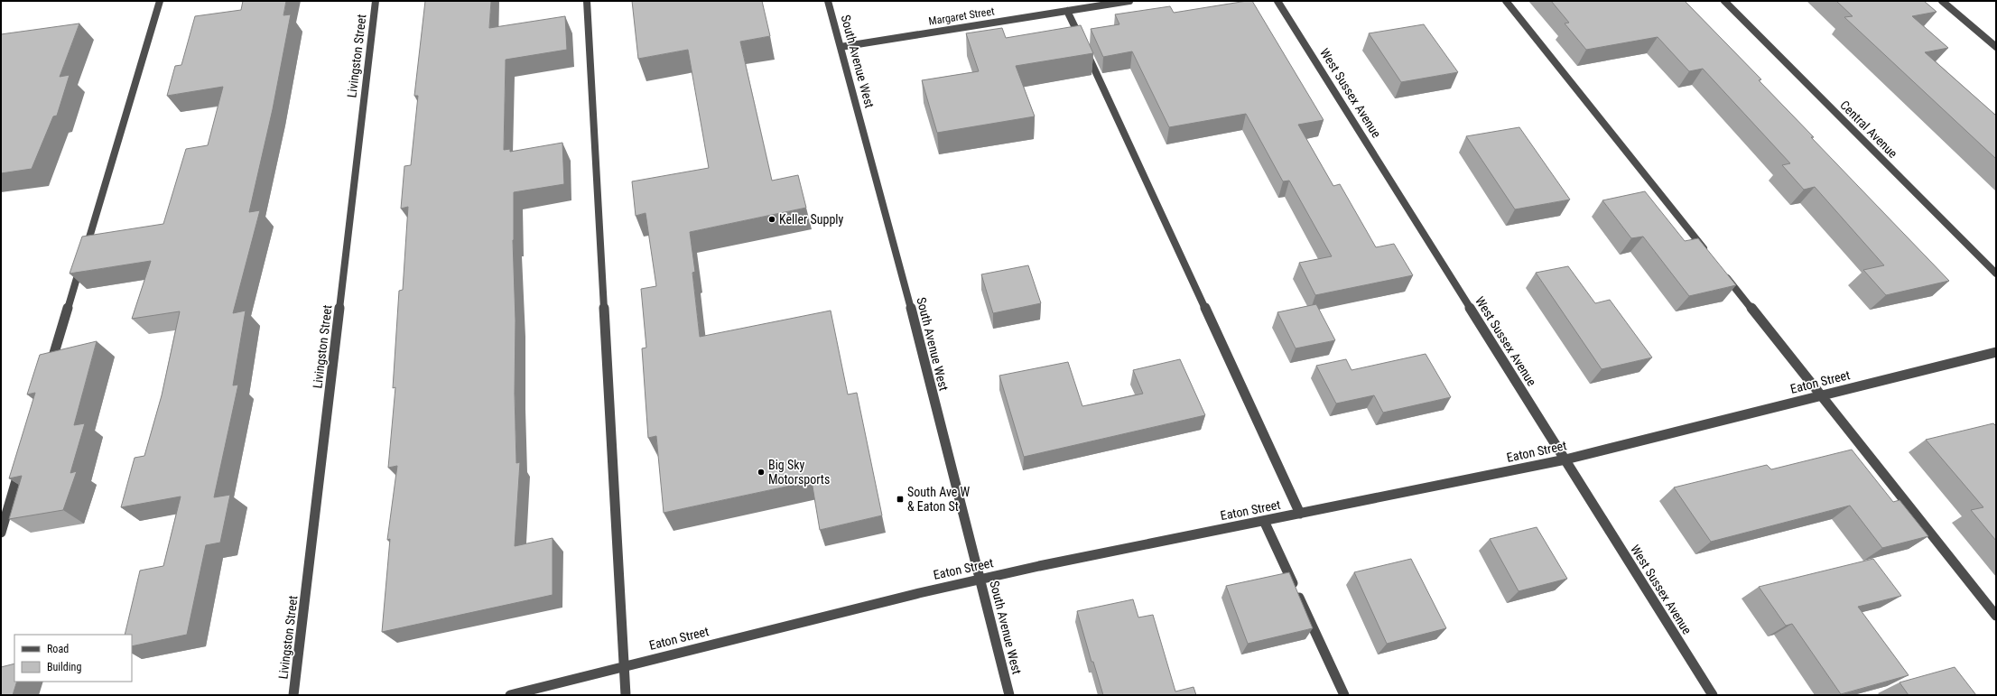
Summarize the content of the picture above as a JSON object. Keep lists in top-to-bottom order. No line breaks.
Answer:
{"streets":{"street":["Margaret Street","Livingston Street","South Avenue West","West Sussex Avenue","Central Avenue","Eaton Street"]},"crossings":[["Margaret Street","South Avenue West"],["South Avenue West","Eaton Street"],["West Sussex Avenue","Eaton Street"]],"places":{"other":["Keller Supply","Big Sky Motorsports"],"transit":["South Ave W & Eaton St"]},"legend":["Road","Building"]}
